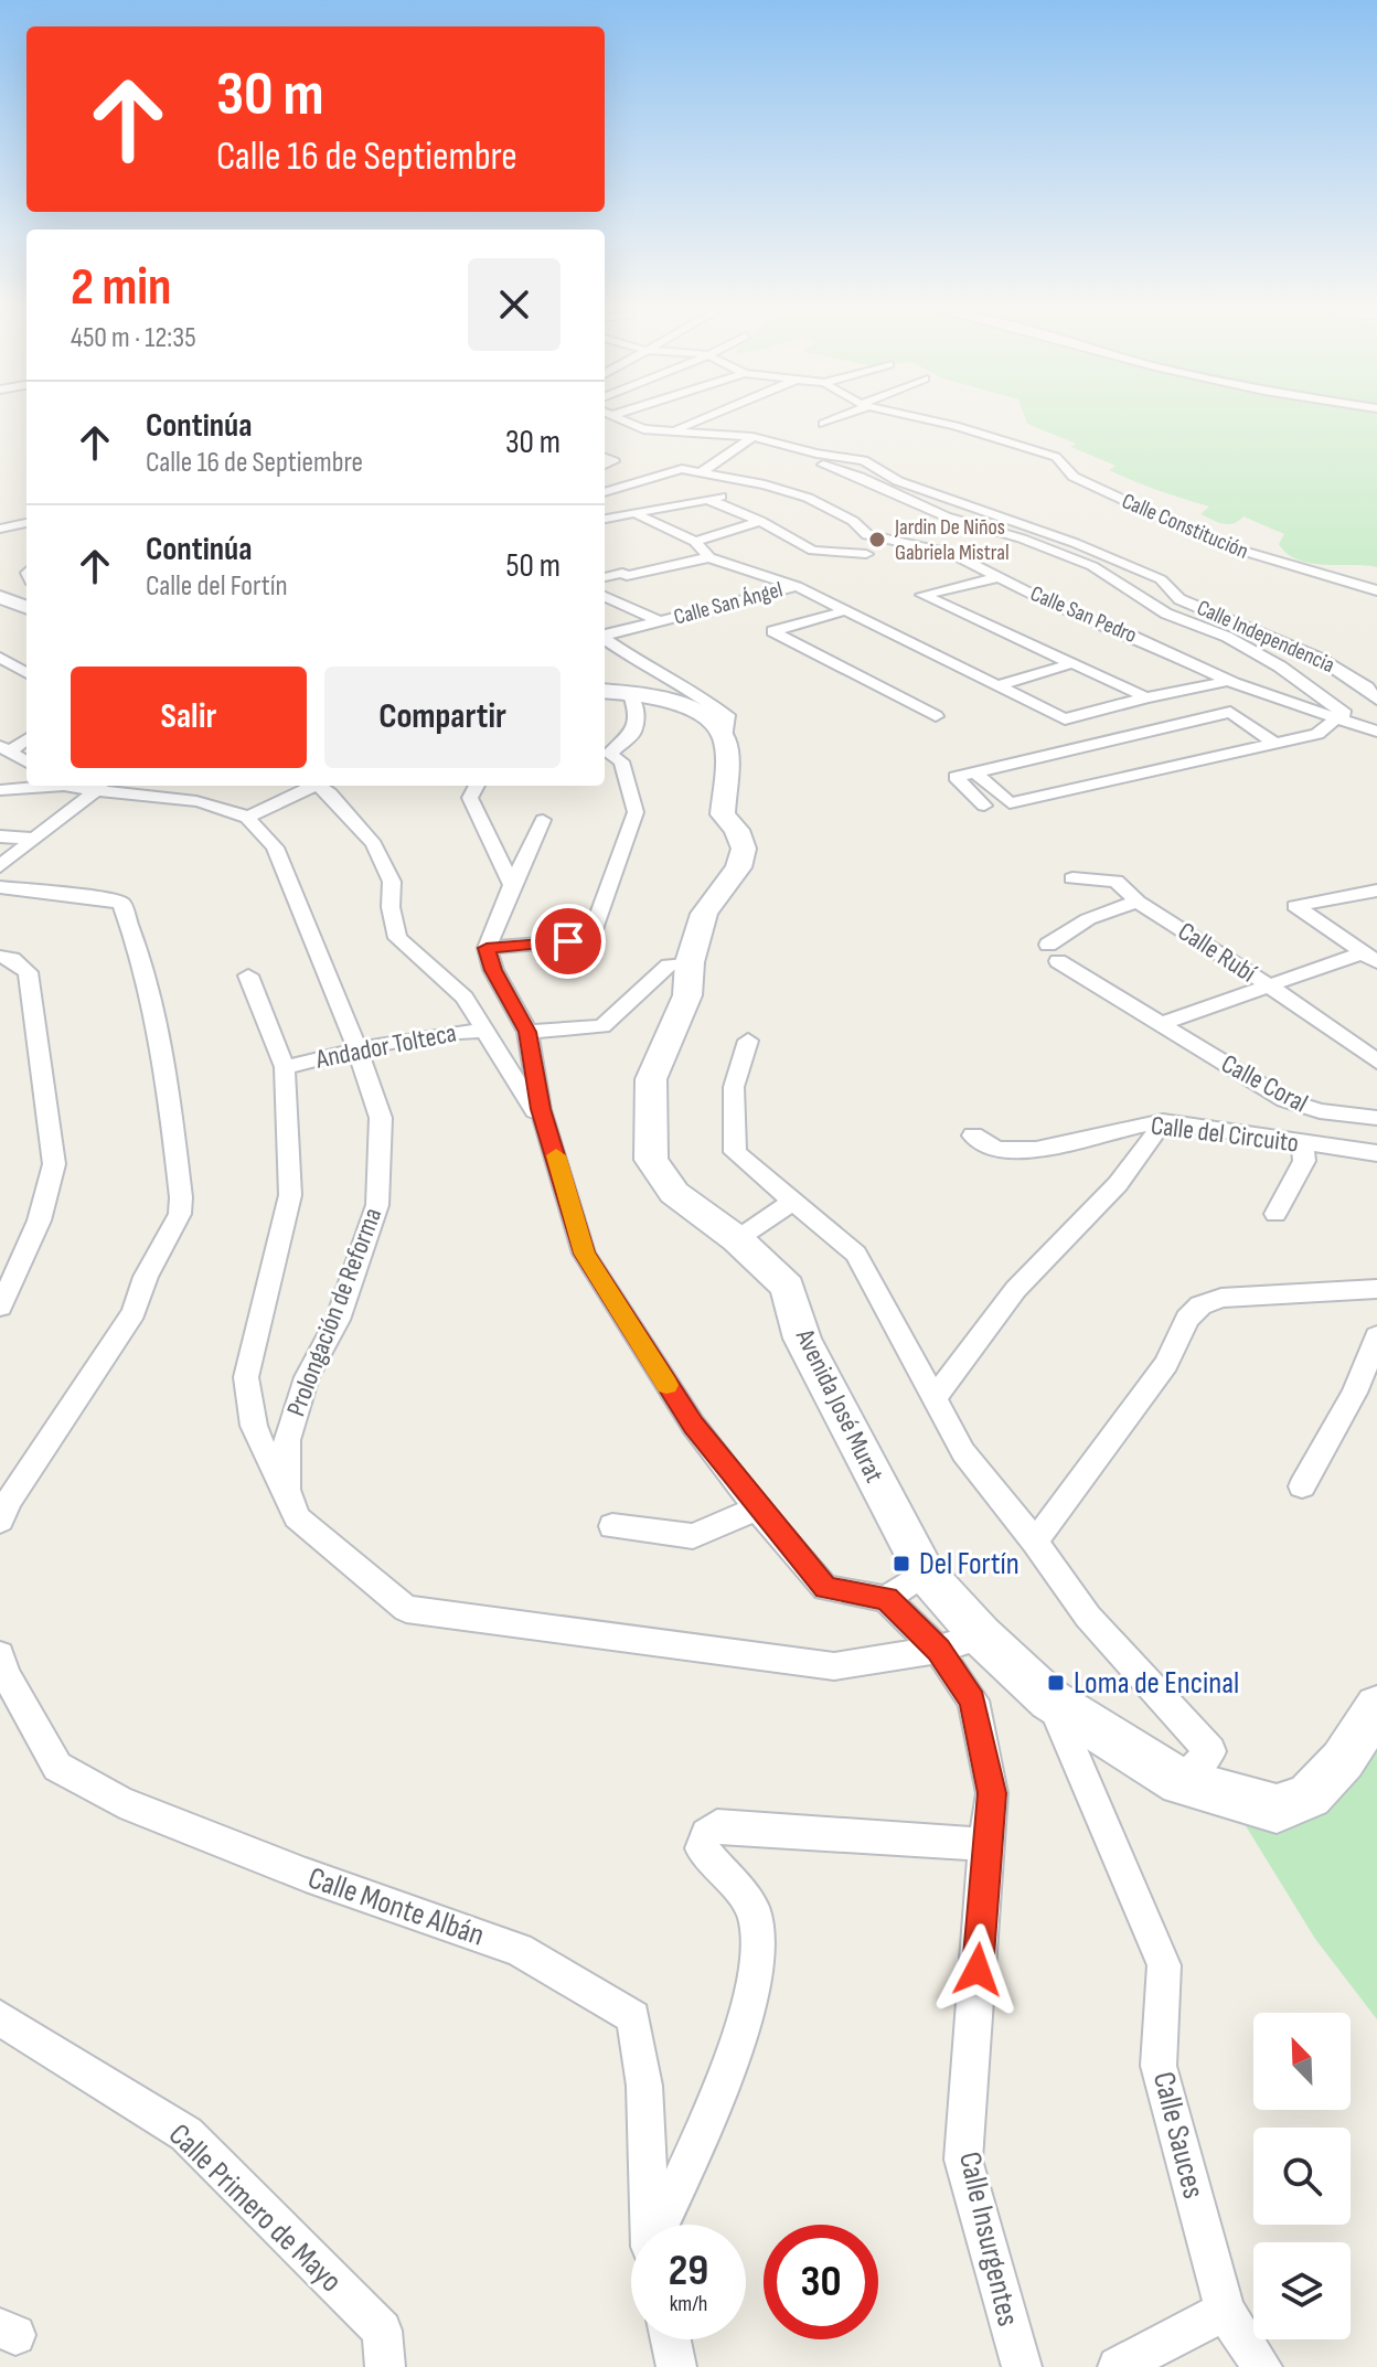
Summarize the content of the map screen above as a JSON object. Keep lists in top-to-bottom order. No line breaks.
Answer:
{"streets":{"street":["Calle Constitución","Calle San Ángel","Calle San Pedro","Calle Independencia","Calle Rubí","Andador Tolteca","Calle Coral","Calle del Circuito","Prolongación de Reforma","Avenida José Murat","Calle Monte Albán","Calle Sauces","Calle Primero de Mayo","Calle Insurgentes"]},"crossings":[["Calle Rubí","Calle Coral"],["Andador Tolteca","Prolongación de Reforma"],["Prolongación de Reforma","Avenida José Murat"],["Prolongación de Reforma","Calle Insurgentes"],["Avenida José Murat","Calle Sauces"]],"places":{"other":["Jardin De Niños Gabriela Mistral"],"transit":["Del Fortín","Loma de Encinal"]},"north":"top left","page":{"turn":["30 m","Calle 16 de Septiembre"],"heading":["2 min","450 m · 12:35"],"list":[{"name":"Continúa","note":"Calle 16 de Septiembre","value":"30 m"},{"name":"Continúa","note":"Calle del Fortín","value":"50 m"}],"buttons":["Salir","Compartir"],"speed":"29 km/h","limit":"30"}}
